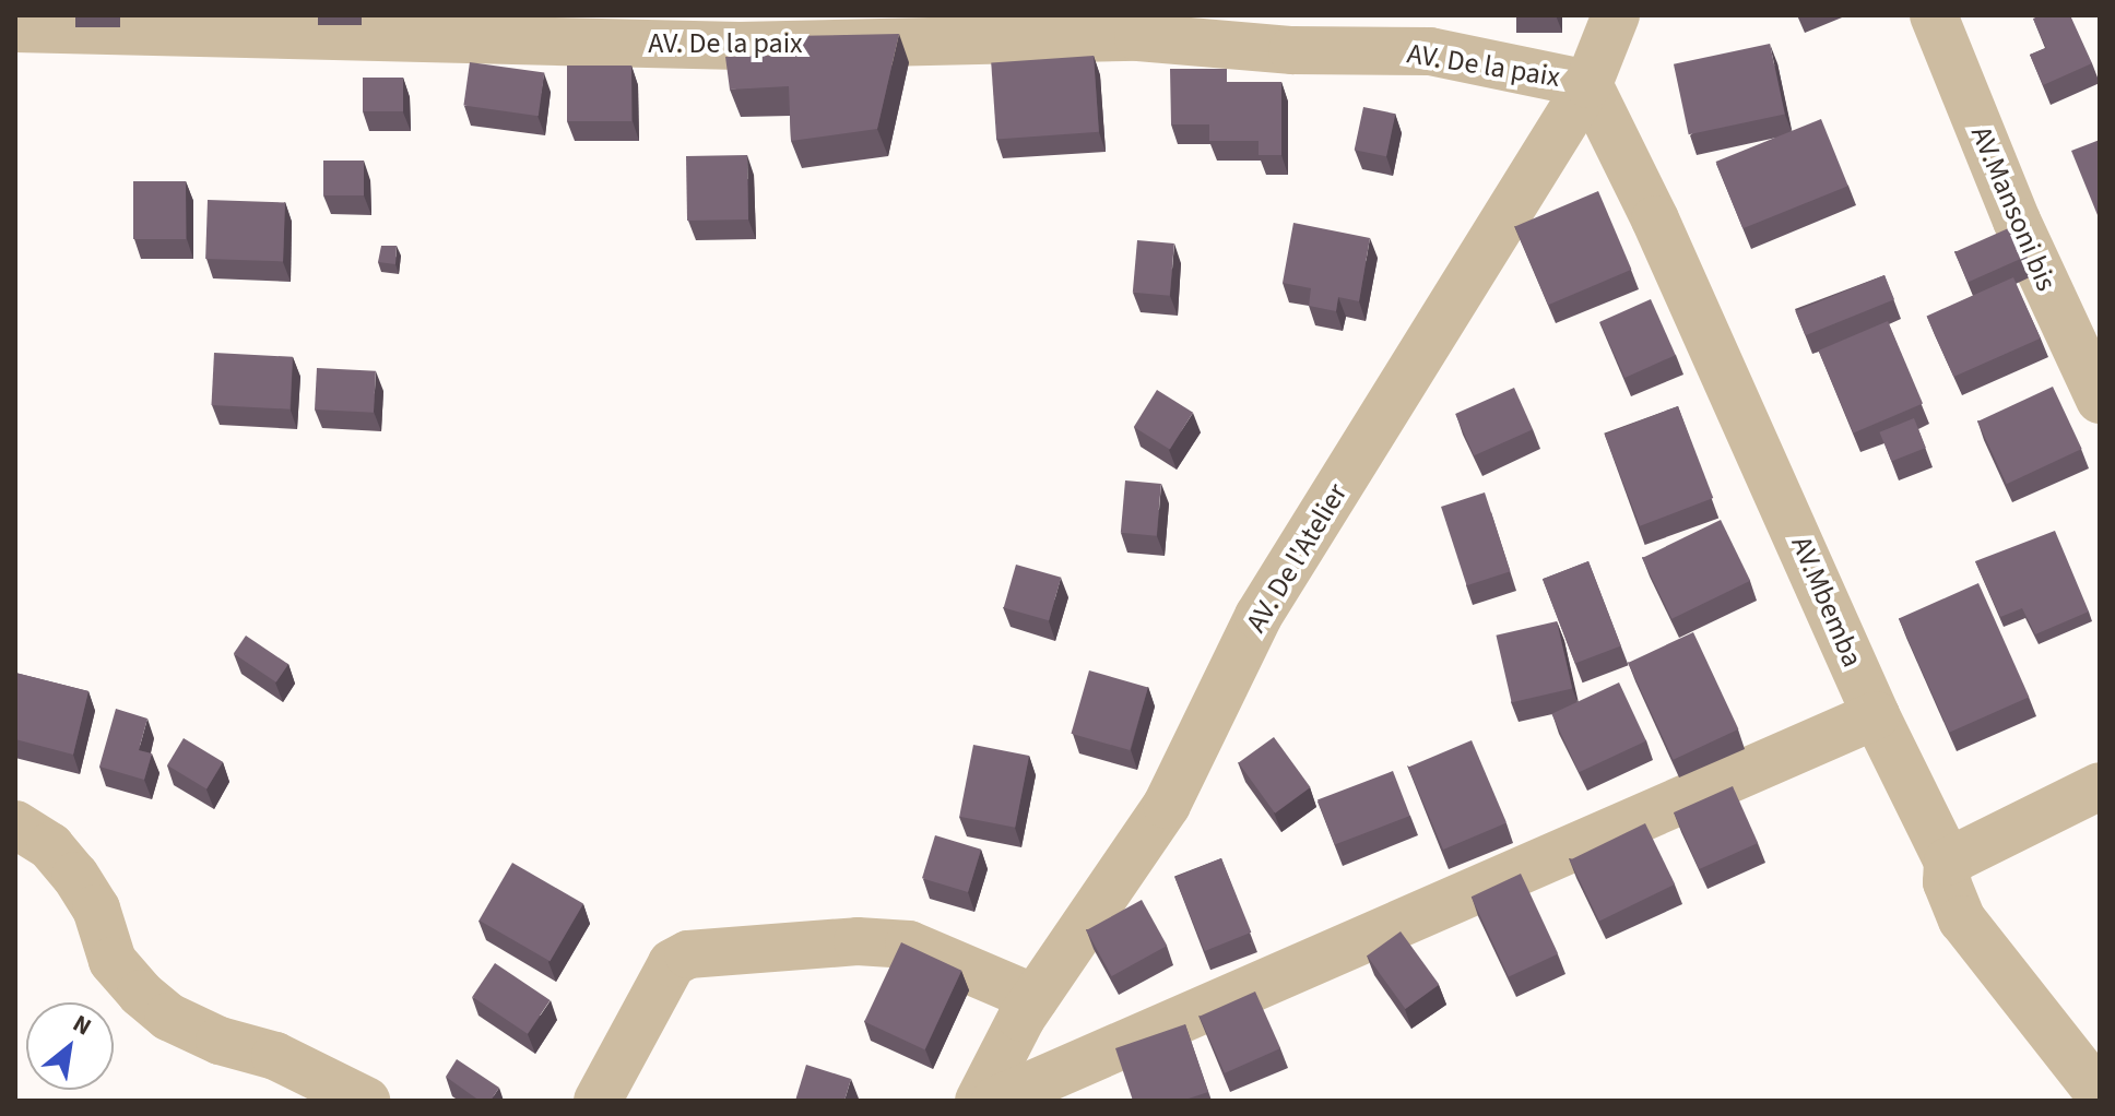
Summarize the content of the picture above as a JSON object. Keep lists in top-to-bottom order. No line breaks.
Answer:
{"streets":{"street":["AV. De la paix","AV.Mansoni bis","AV. De l'Atelier","AV.Mbemba"]},"crossings":[["AV. De la paix","AV. De l'Atelier"],["AV. De la paix","AV.Mbemba"],["AV. De l'Atelier","AV.Mbemba"]],"north":"top right"}
